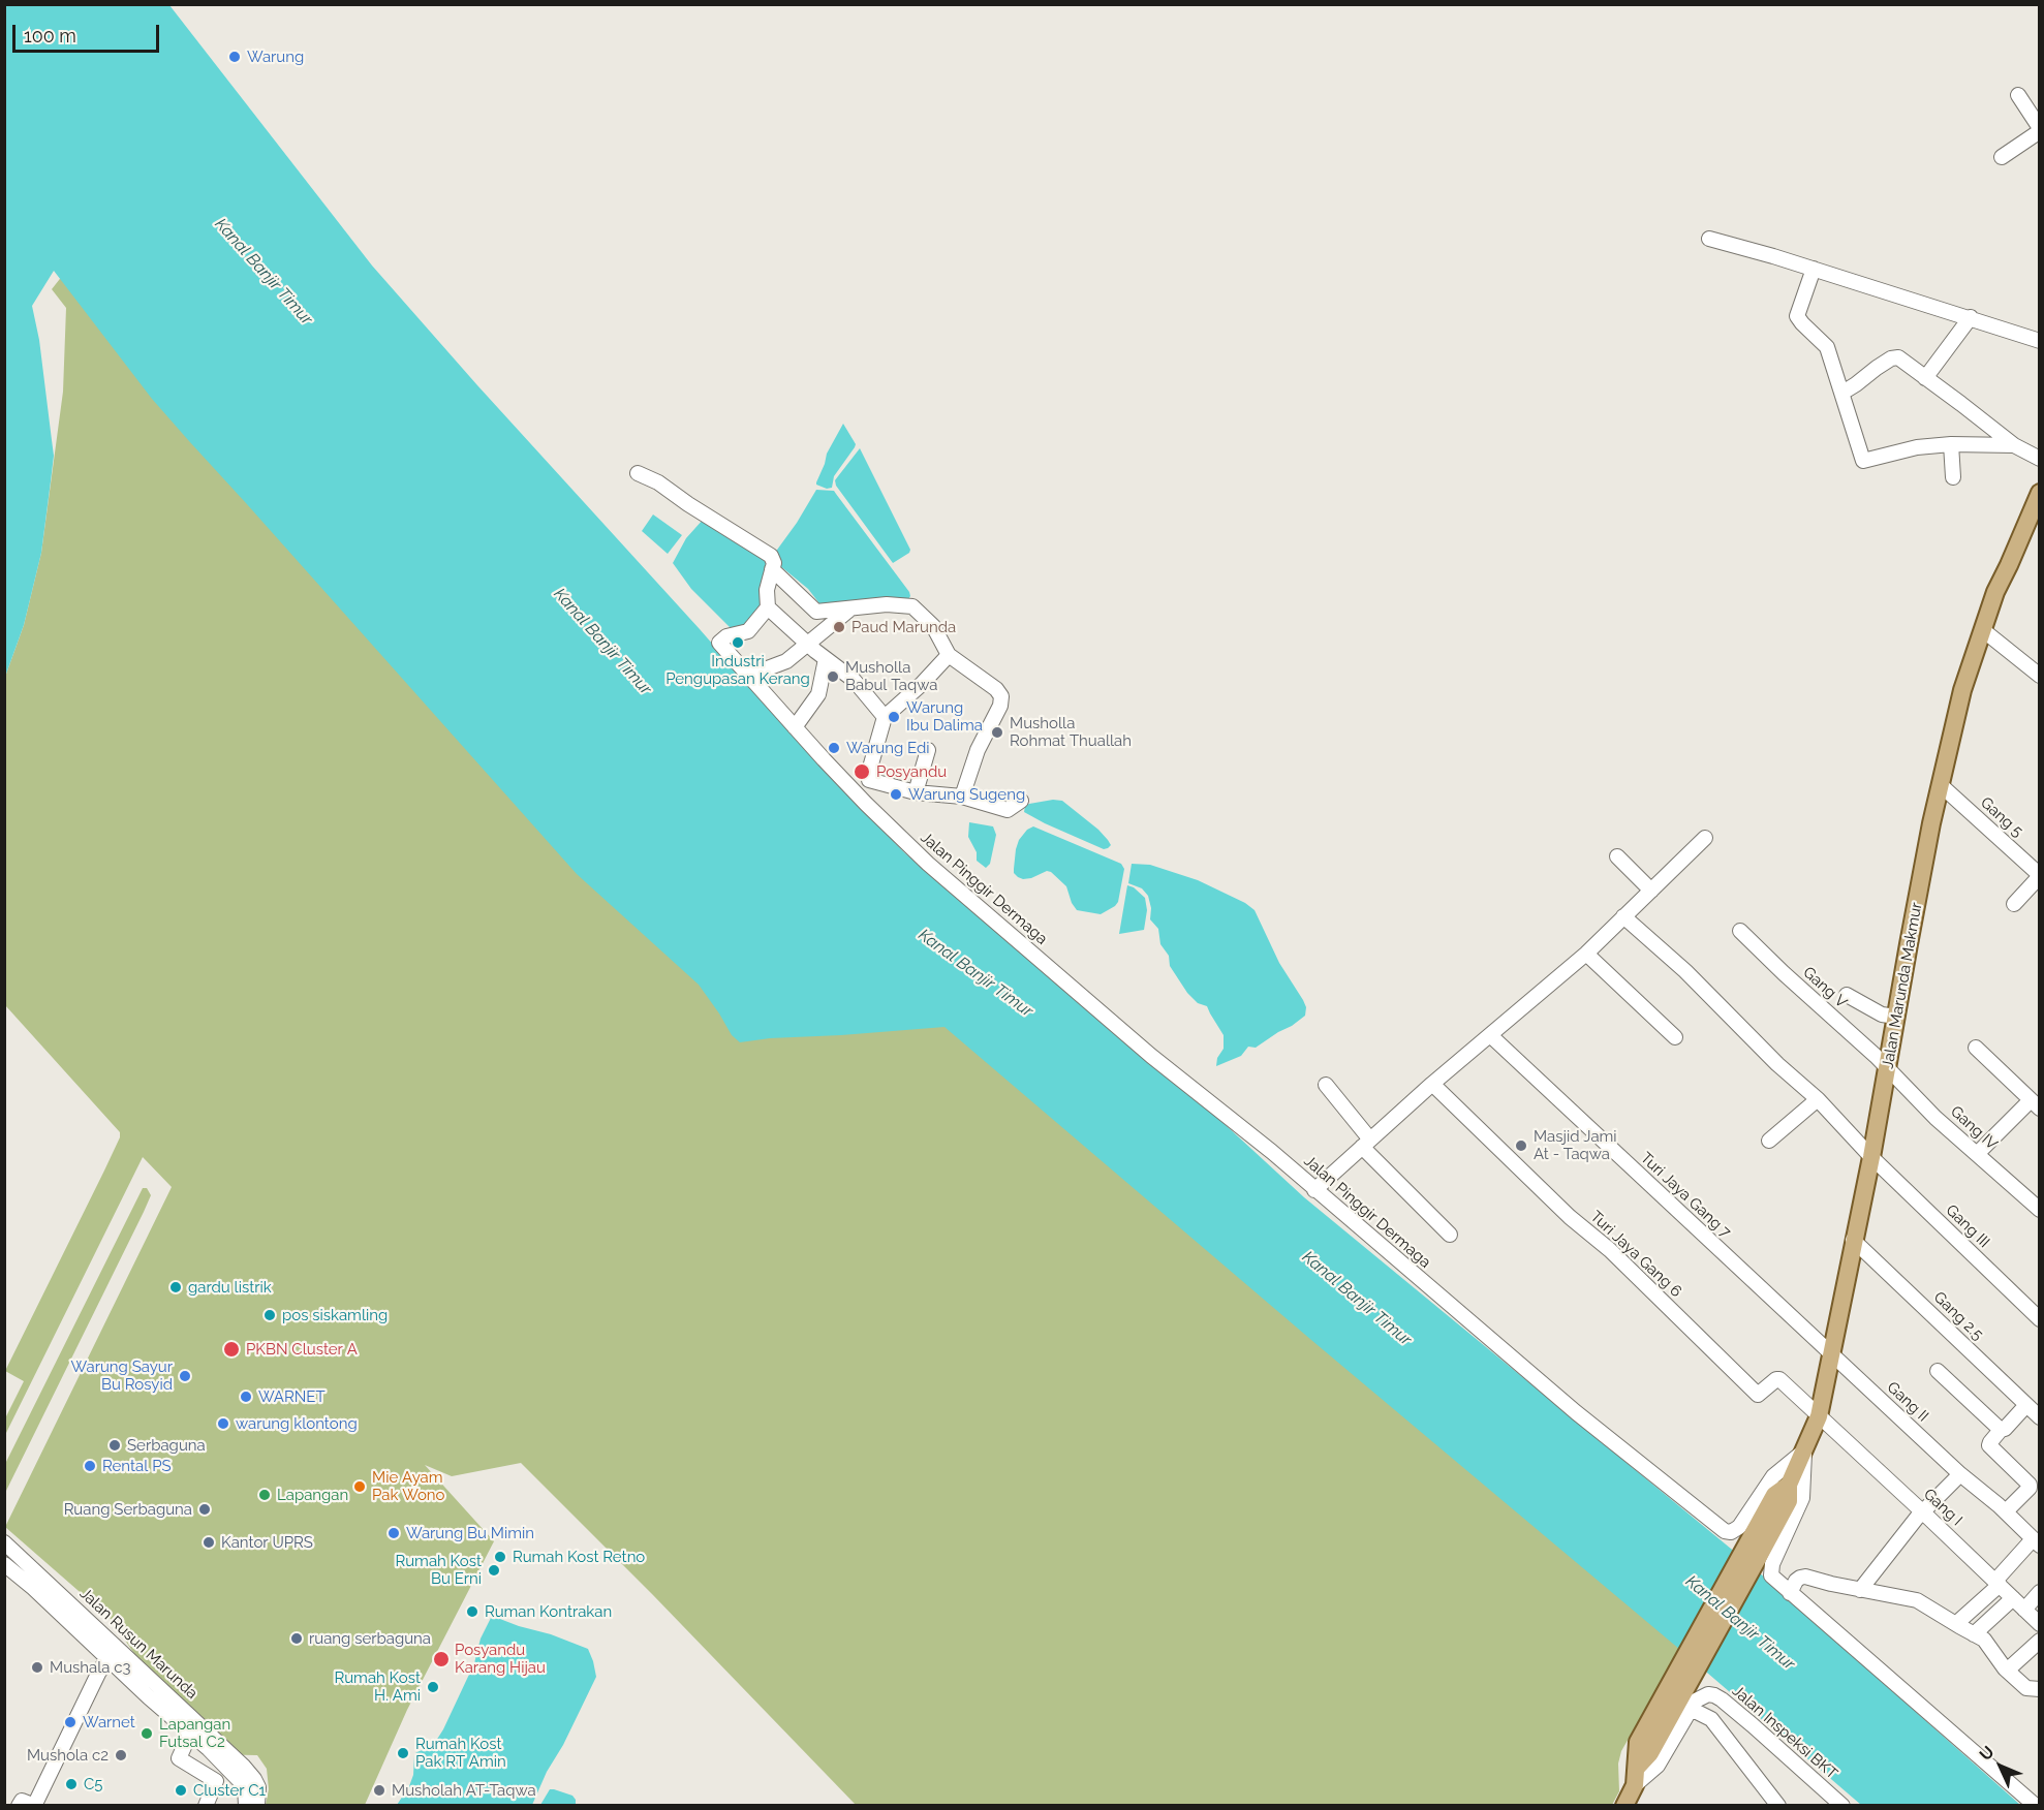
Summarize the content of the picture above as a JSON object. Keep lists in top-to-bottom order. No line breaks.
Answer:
{"streets":{"main road":["Jalan Marunda Makmur"],"street":["Gang 5","Jalan Pinggir Dermaga","Gang V","Gang IV","Turi Jaya Gang 7","Gang III","Turi Jaya Gang 6","Gang 2.5","Gang II","Gang I","Jalan Rusun Marunda","Jalan Inspeksi BKT"]},"crossings":[["Gang 5","Jalan Marunda Makmur"],["Jalan Pinggir Dermaga","Jalan Marunda Makmur"],["Jalan Marunda Makmur","Gang V"],["Jalan Marunda Makmur","Gang IV"],["Jalan Marunda Makmur","Turi Jaya Gang 7"],["Jalan Marunda Makmur","Gang III"],["Jalan Marunda Makmur","Turi Jaya Gang 6"],["Jalan Marunda Makmur","Gang 2.5"],["Jalan Marunda Makmur","Gang II"],["Jalan Marunda Makmur","Gang I"],["Jalan Marunda Makmur","Jalan Inspeksi BKT"],["Gang V","Gang IV"],["Turi Jaya Gang 7","Gang II"],["Turi Jaya Gang 6","Gang I"]],"water":["Kanal Banjir Timur"],"places":["Warung","Paud Marunda","Industri Pengupasan Kerang","Musholla Babul Taqwa","Warung Ibu Dalima","Musholla Rohmat Thuallah","Warung Edi","Posyandu","Warung Sugeng","Masjid Jami At - Taqwa","gardu listrik","pos siskamling","PKBN Cluster A","Warung Sayur Bu Rosyid","WARNET","warung klontong","Serbaguna","Rental PS","Mie Ayam Pak Wono","Lapangan","Ruang Serbaguna","Warung Bu Mimin","Kantor UPRS","Rumah Kost Retno","Rumah Kost Bu Erni","Ruman Kontrakan","ruang serbaguna","Posyandu Karang Hijau","Mushala c3","Rumah Kost H. Ami","Warnet","Lapangan Futsal C2","Rumah Kost Pak RT Amin","Mushola c2","C5","Cluster C1","Musholah AT-Taqwa"],"scale_bar":"100 m","north":"top left"}
